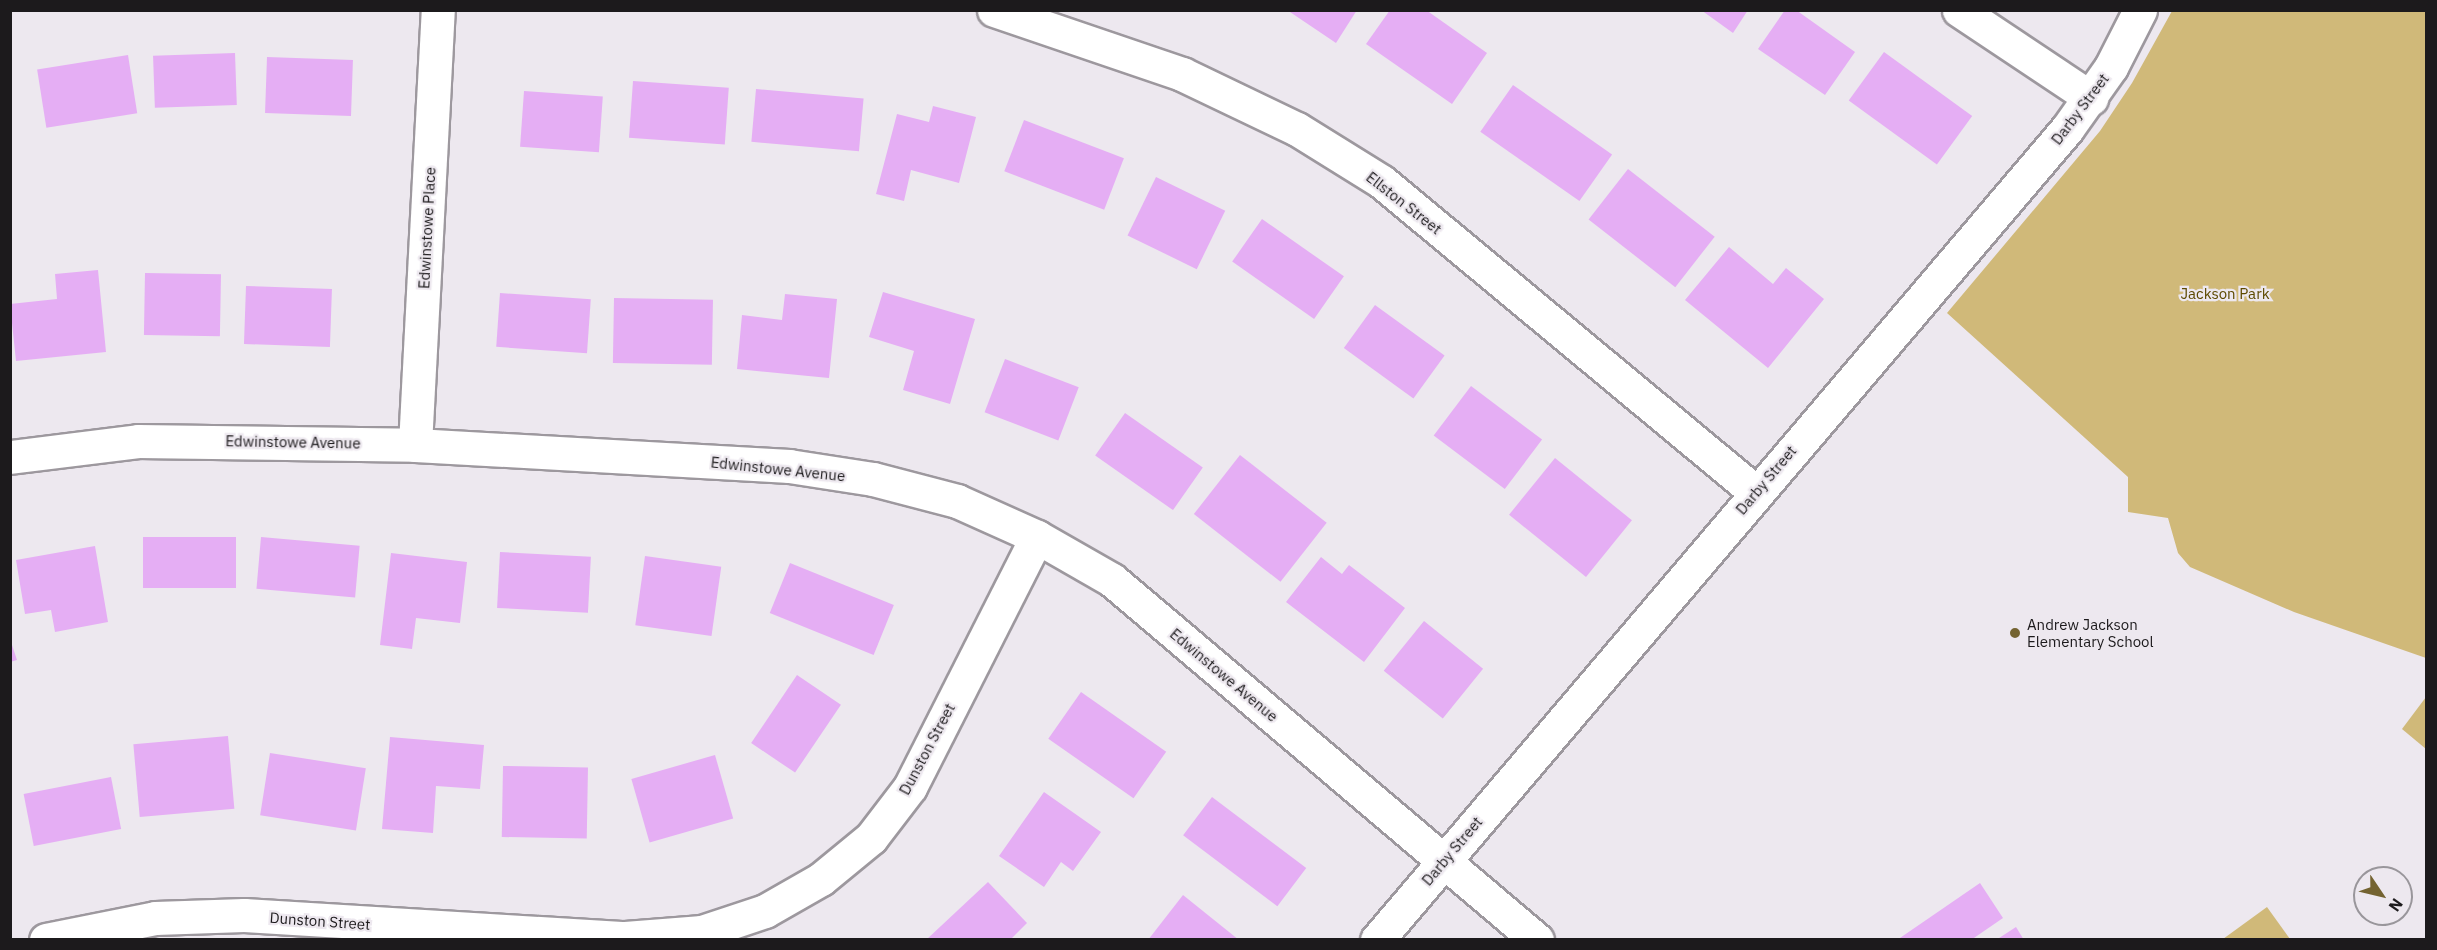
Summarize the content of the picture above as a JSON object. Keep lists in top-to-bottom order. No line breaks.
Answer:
{"streets":{"street":["Darby Street","Ellston Street","Edwinstowe Place","Edwinstowe Avenue","Dunston Street"]},"crossings":[["Darby Street","Ellston Street"],["Darby Street","Edwinstowe Avenue"],["Edwinstowe Place","Edwinstowe Avenue"],["Edwinstowe Avenue","Dunston Street"]],"parks":["Jackson Park"],"places":["Andrew Jackson Elementary School"],"north":"bottom right"}
